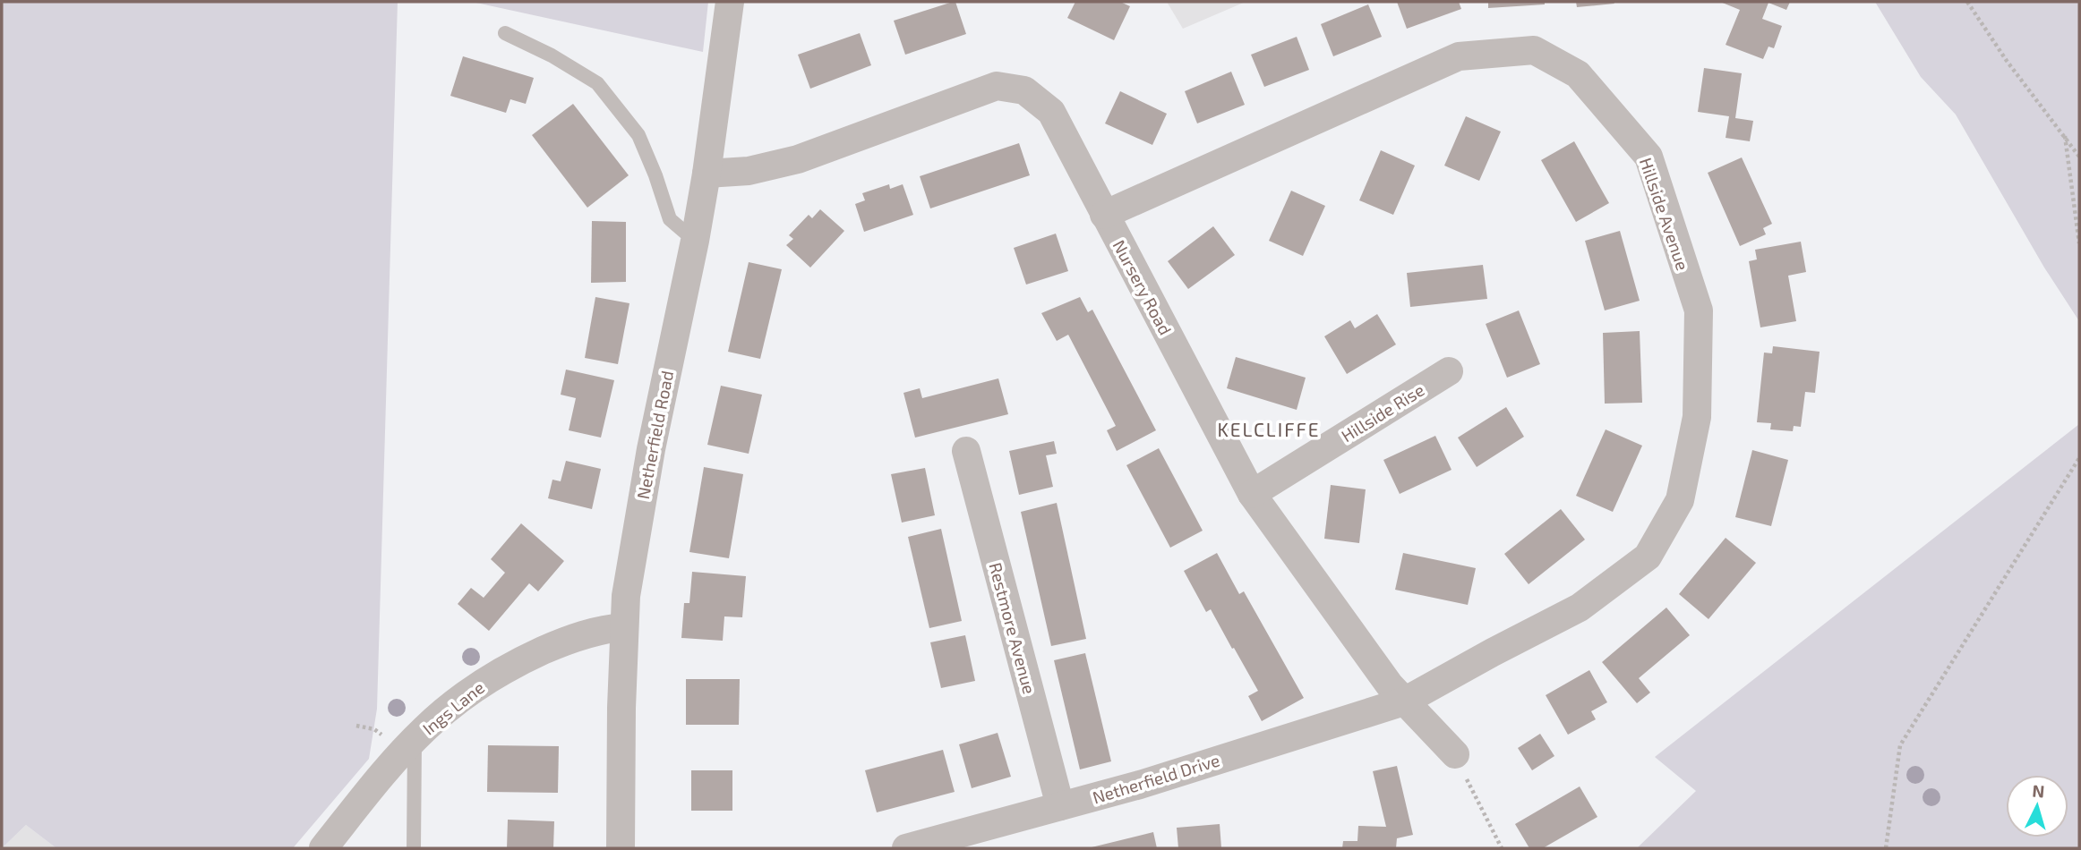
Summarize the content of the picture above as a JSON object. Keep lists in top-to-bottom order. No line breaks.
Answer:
{"streets":{"street":["Hillside Avenue","Nursery Road","Hillside Rise","Netherfield Road","Restmore Avenue","Ings Lane","Netherfield Drive"]},"crossings":[["Hillside Avenue","Nursery Road"],["Hillside Avenue","Netherfield Drive"],["Nursery Road","Hillside Rise"],["Nursery Road","Netherfield Road"],["Nursery Road","Netherfield Drive"],["Netherfield Road","Ings Lane"],["Restmore Avenue","Netherfield Drive"]],"districts":["KELCLIFFE"],"north":"top"}
